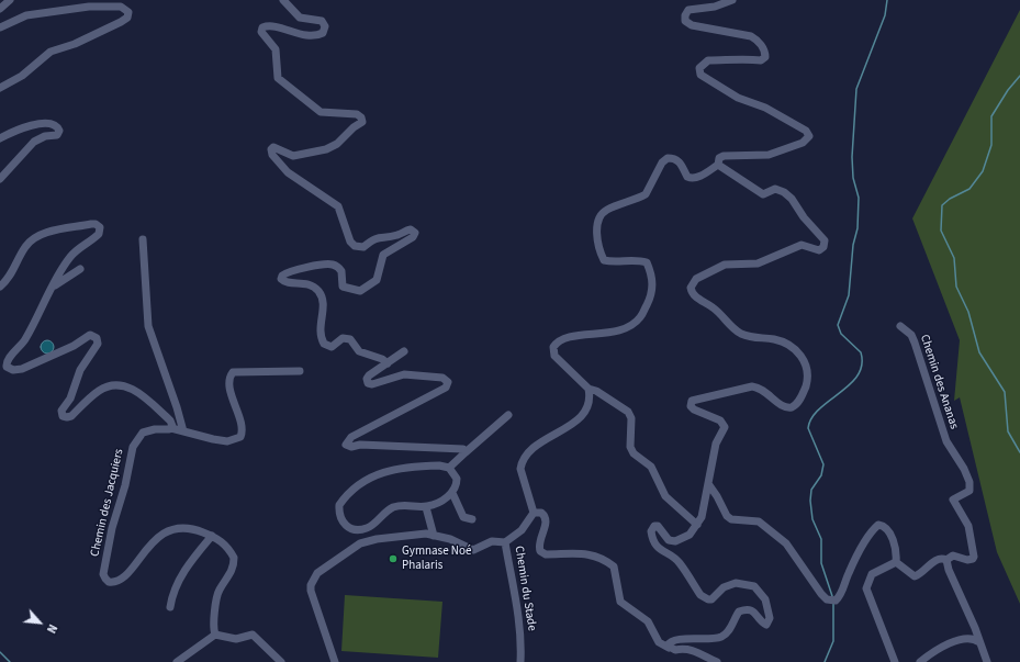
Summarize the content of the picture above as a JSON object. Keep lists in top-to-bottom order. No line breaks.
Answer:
{"streets":{"street":["Chemin des Ananas","Chemin des Jacquiers","Chemin du Stade"]},"places":["Gymnase Noé Phalaris"],"north":"bottom right"}
